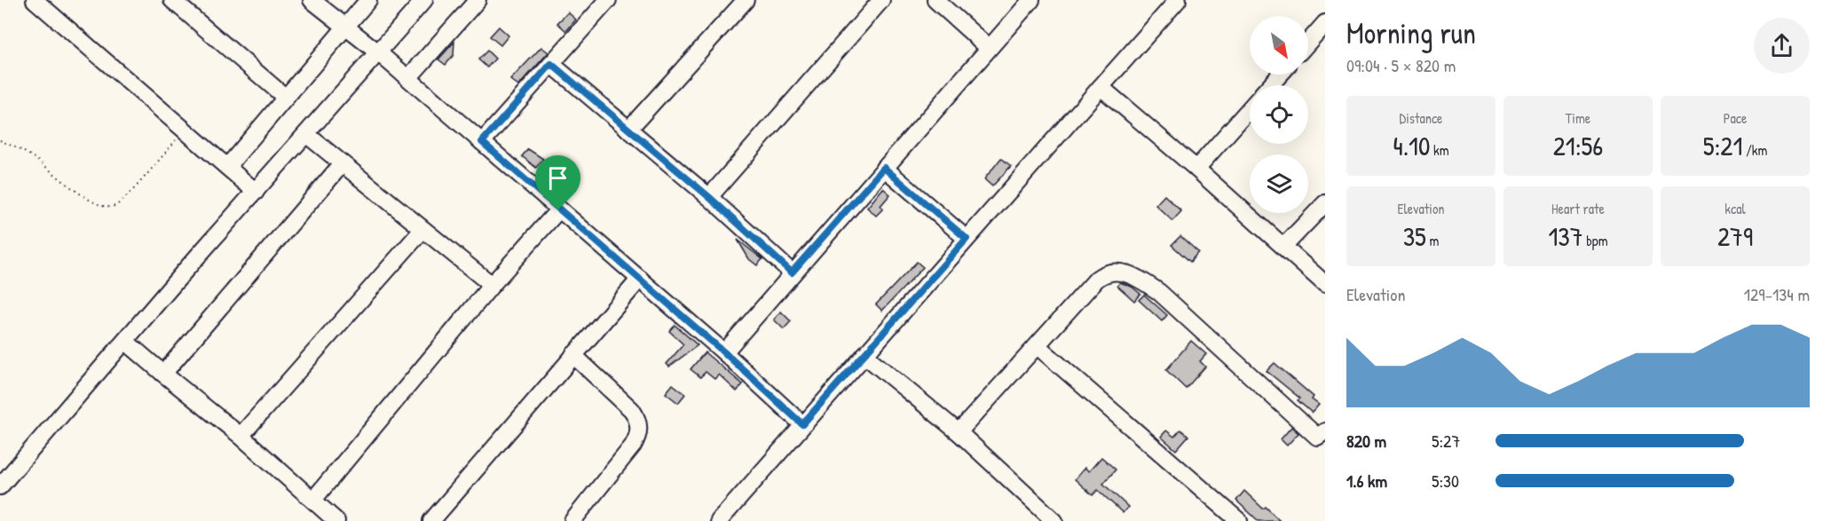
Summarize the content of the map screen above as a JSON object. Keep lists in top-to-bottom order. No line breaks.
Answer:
{"north":"bottom right","page":{"heading":["Morning run","09:04 · 5 × 820 m"],"stats":[["Distance","4.10 km"],["Time","21:56"],["Pace","5:21 /km"],["Elevation","35 m"],["Heart rate","137 bpm"],["kcal","279"]],"chart":["Elevation","129–134 m"],"list":[{"name":"820 m","note":"5:27"},{"name":"1.6 km","note":"5:30"}]}}
